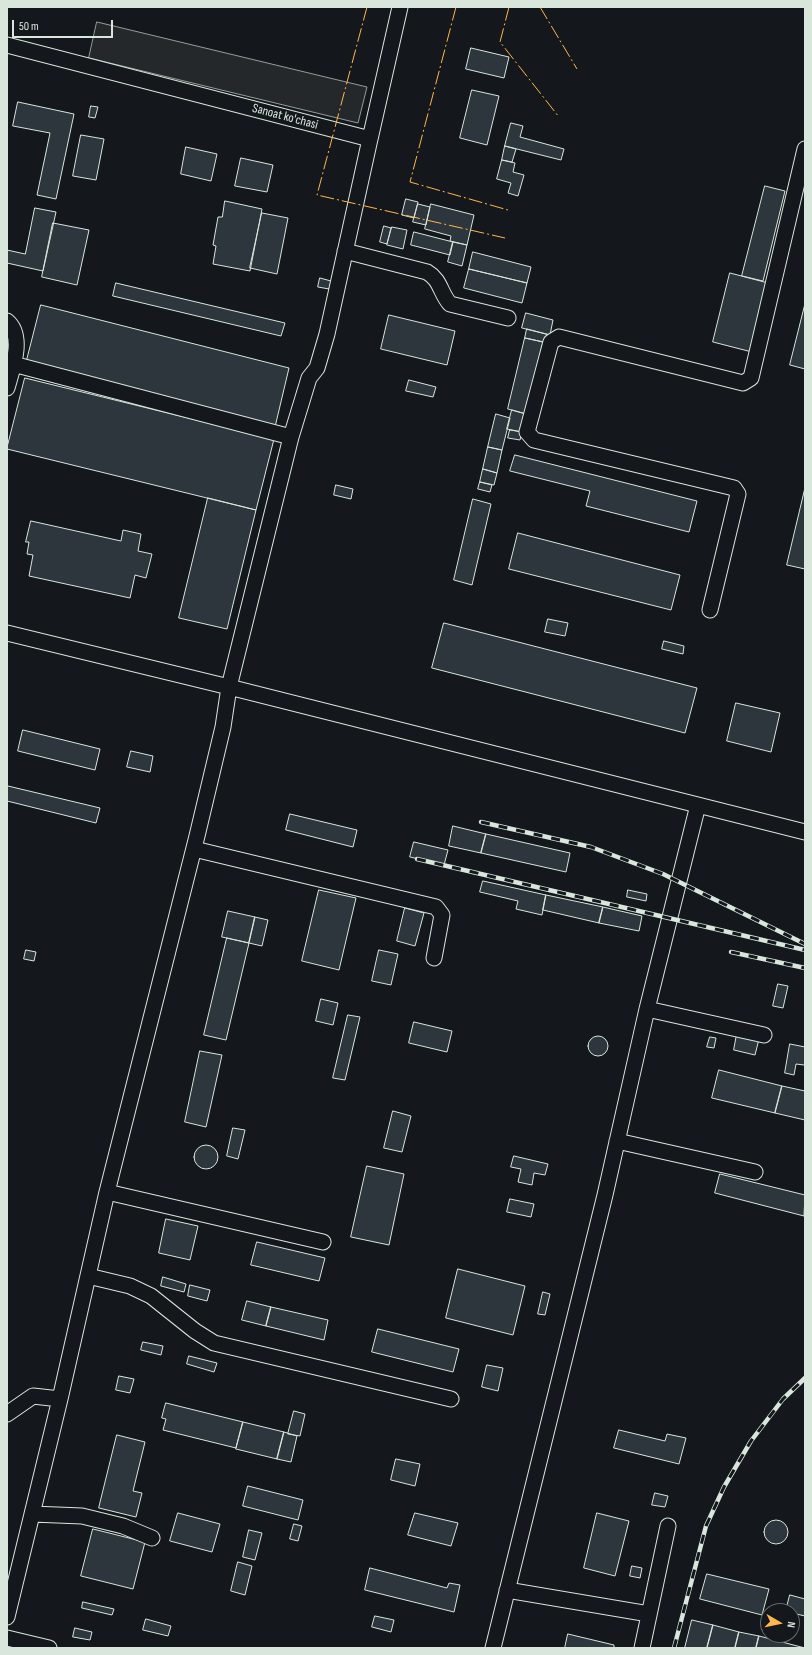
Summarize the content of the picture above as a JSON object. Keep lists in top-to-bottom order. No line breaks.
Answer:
{"streets":{"street":["Sanoat ko'chasi"]},"scale_bar":"50 m","north":"right"}
